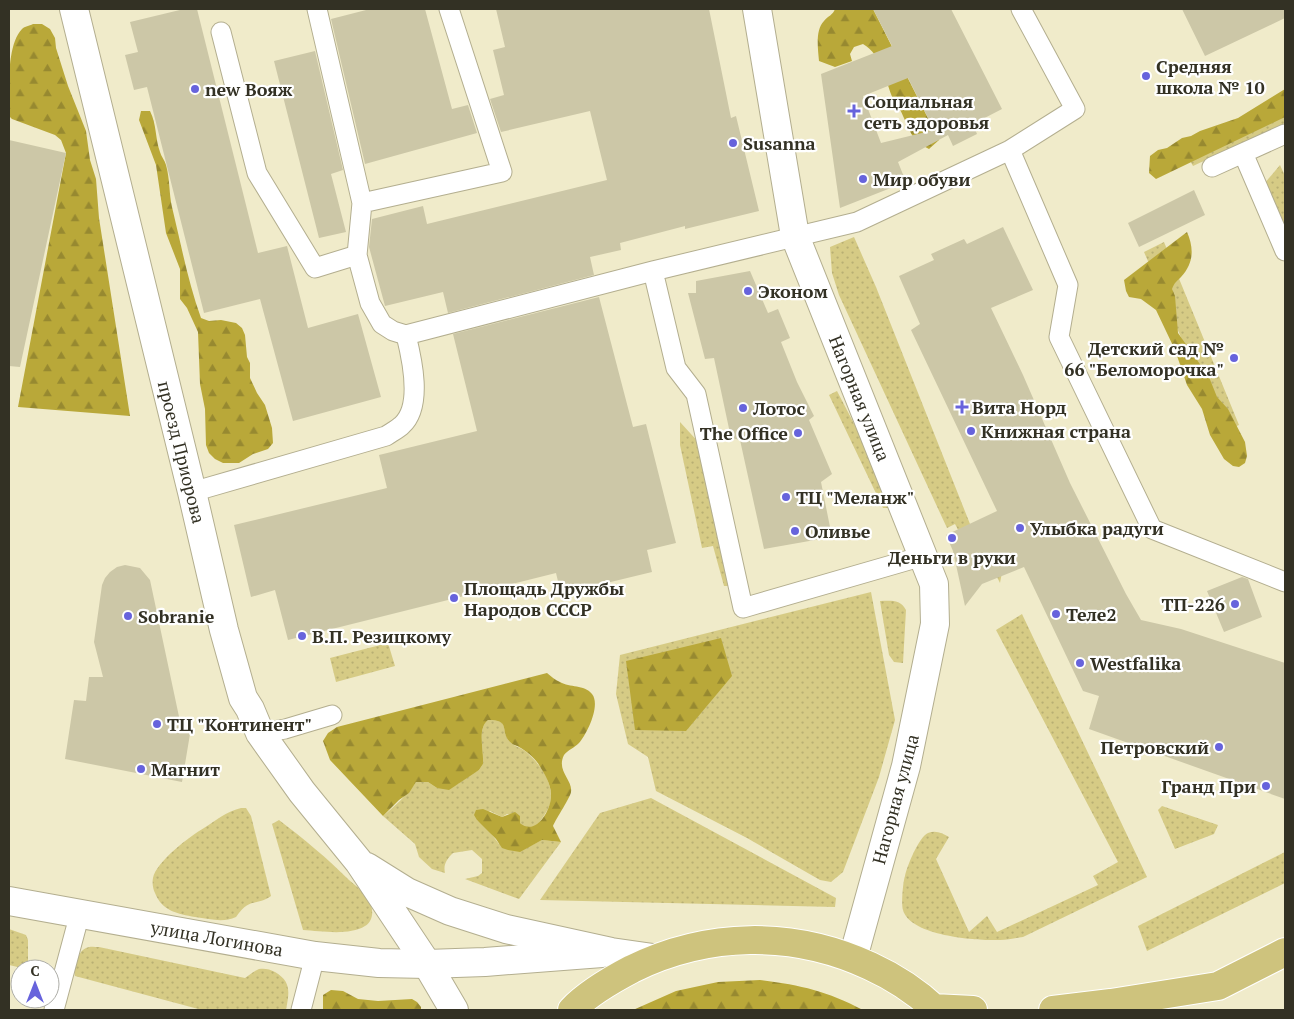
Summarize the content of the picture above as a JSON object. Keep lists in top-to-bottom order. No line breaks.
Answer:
{"streets":{"street":["Нагорная улица","проезд Приорова","улица Логинова"]},"places":{"other":["Средняя школа № 10","new Вояж","Susanna","Мир обуви","Эконом","Детский сад № 66 \"Беломорочка\"","Лотос","Книжная страна","The Office","ТЦ \"Меланж\"","Улыбка радуги","Оливье","Деньги в руки","Площадь Дружбы Народов СССР","ТП-226","Теле2","Sobranie","В.П. Резицкому","Westfalika","ТЦ \"Континент\"","Петровский","Магнит","Гранд При"],"health":["Социальная сеть здоровья","Вита Норд"]},"north":"top"}
